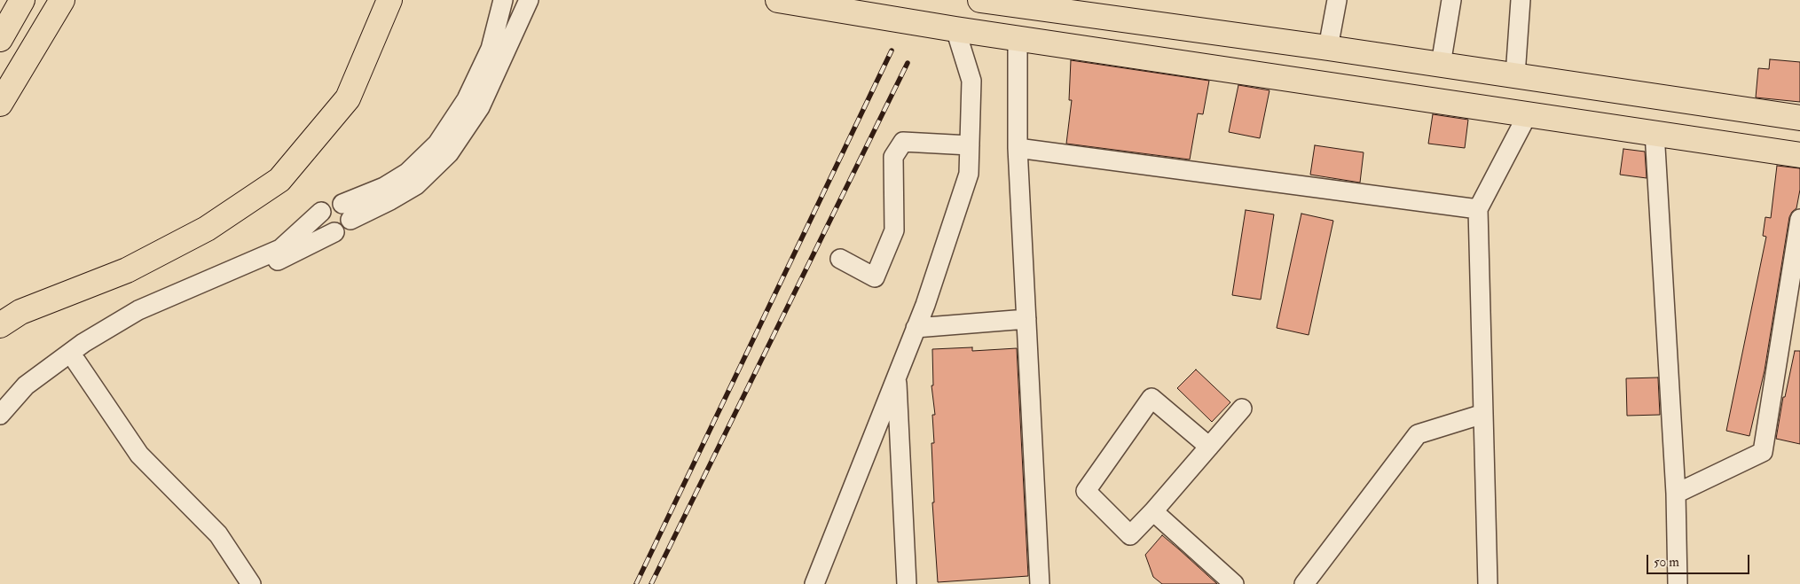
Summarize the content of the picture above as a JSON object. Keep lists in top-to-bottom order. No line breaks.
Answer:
{"scale_bar":"50 m"}
